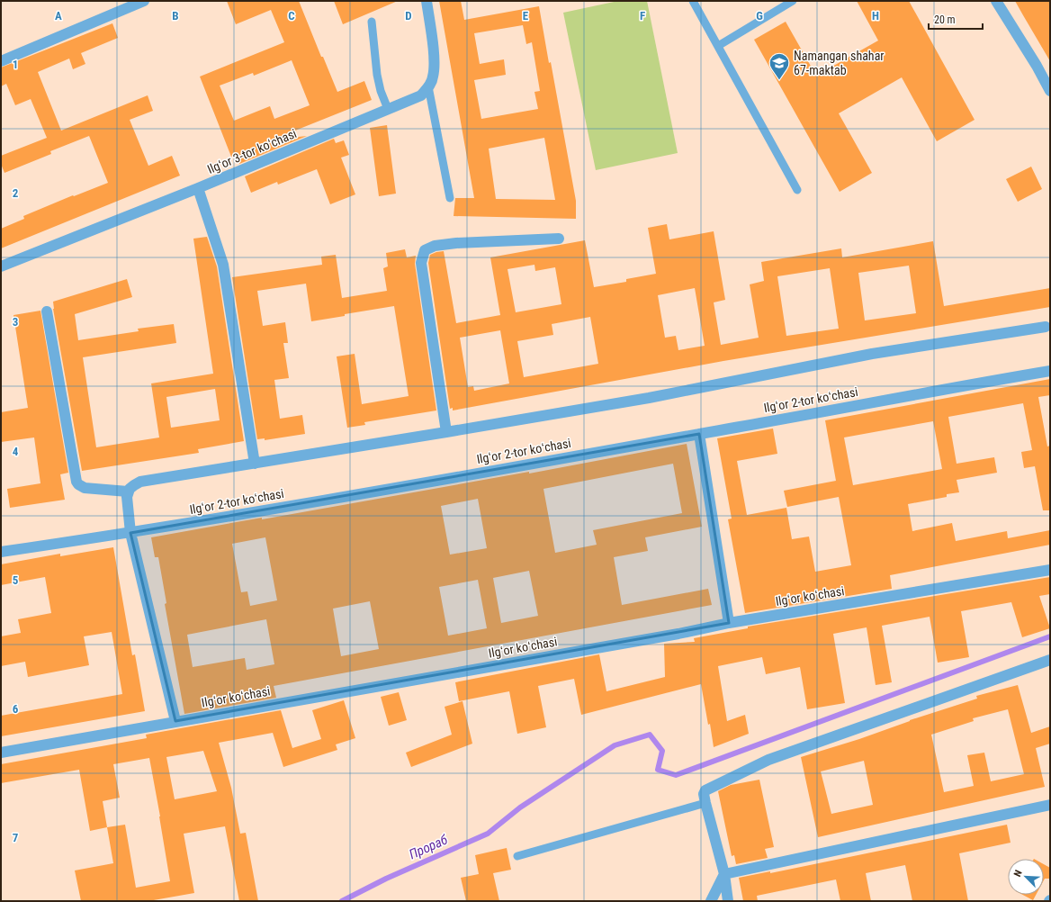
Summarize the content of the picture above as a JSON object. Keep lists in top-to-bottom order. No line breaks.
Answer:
{"streets":{"street":["Ilgʻor 3-tor koʻchasi","Ilgʻor 2-tor koʻchasi","Ilgʻor koʻchasi"]},"water":["Прораб"],"places":{"school or university":["Namangan shahar 67-maktab"]},"scale_bar":"20 m","north":"top left","grid":{"columns":["A","B","C","D","E","F","G","H"],"rows":["1","2","3","4","5","6","7"]}}
